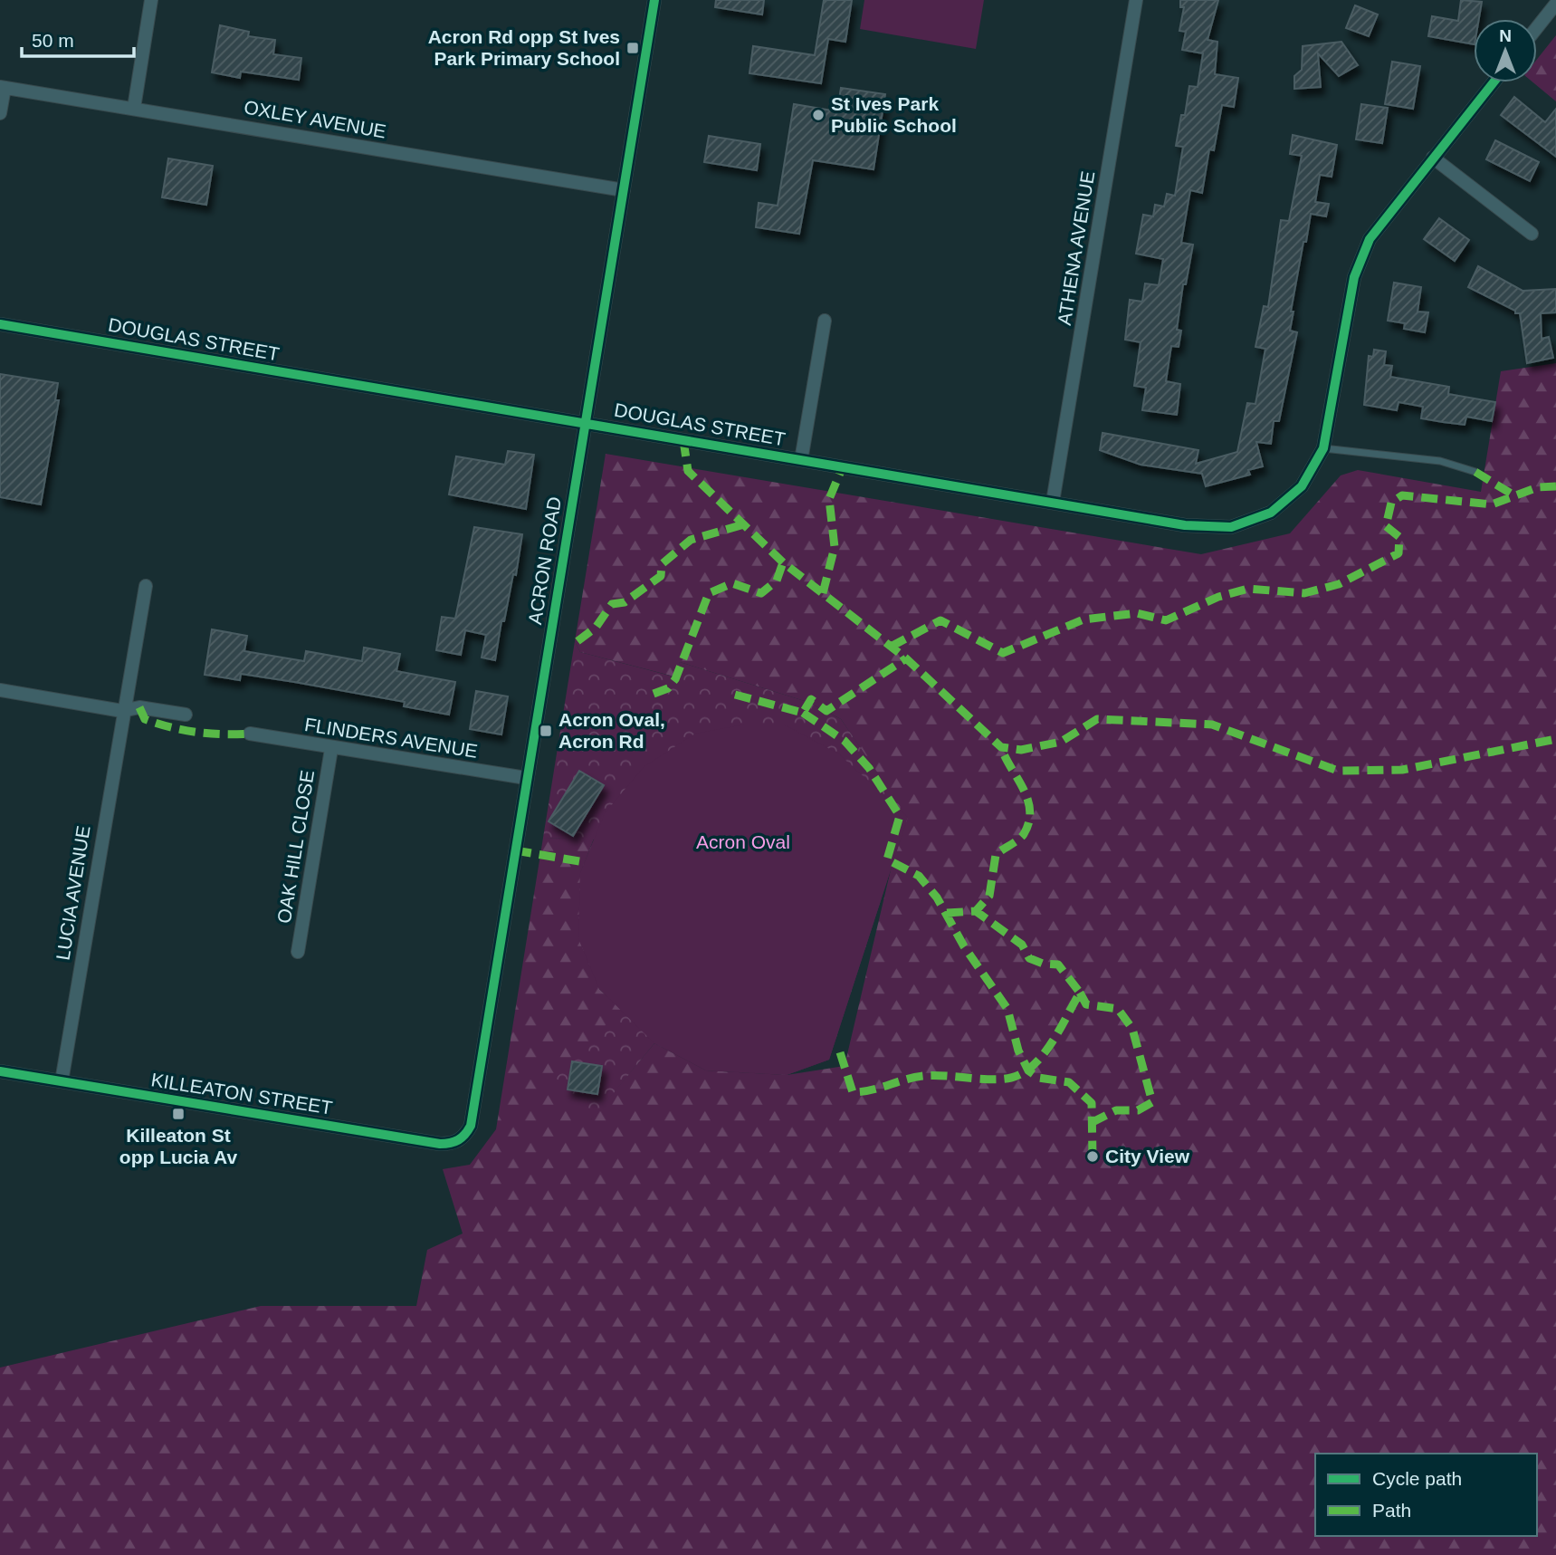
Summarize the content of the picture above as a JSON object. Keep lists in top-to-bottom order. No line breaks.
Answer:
{"streets":{"street":["OXLEY AVENUE","ATHENA AVENUE","DOUGLAS STREET","ACRON ROAD","FLINDERS AVENUE","OAK HILL CLOSE","LUCIA AVENUE","KILLEATON STREET"]},"crossings":[["OXLEY AVENUE","ACRON ROAD"],["ATHENA AVENUE","DOUGLAS STREET"],["DOUGLAS STREET","ACRON ROAD"],["ACRON ROAD","FLINDERS AVENUE"],["ACRON ROAD","KILLEATON STREET"],["FLINDERS AVENUE","OAK HILL CLOSE"],["LUCIA AVENUE","KILLEATON STREET"]],"parks":["Acron Oval"],"places":{"transit":["Acron Rd opp St Ives Park Primary School","Acron Oval, Acron Rd","Killeaton St opp Lucia Av"],"other":["St Ives Park Public School","City View"]},"legend":["Cycle path","Path"],"scale_bar":"50 m","north":"top"}
